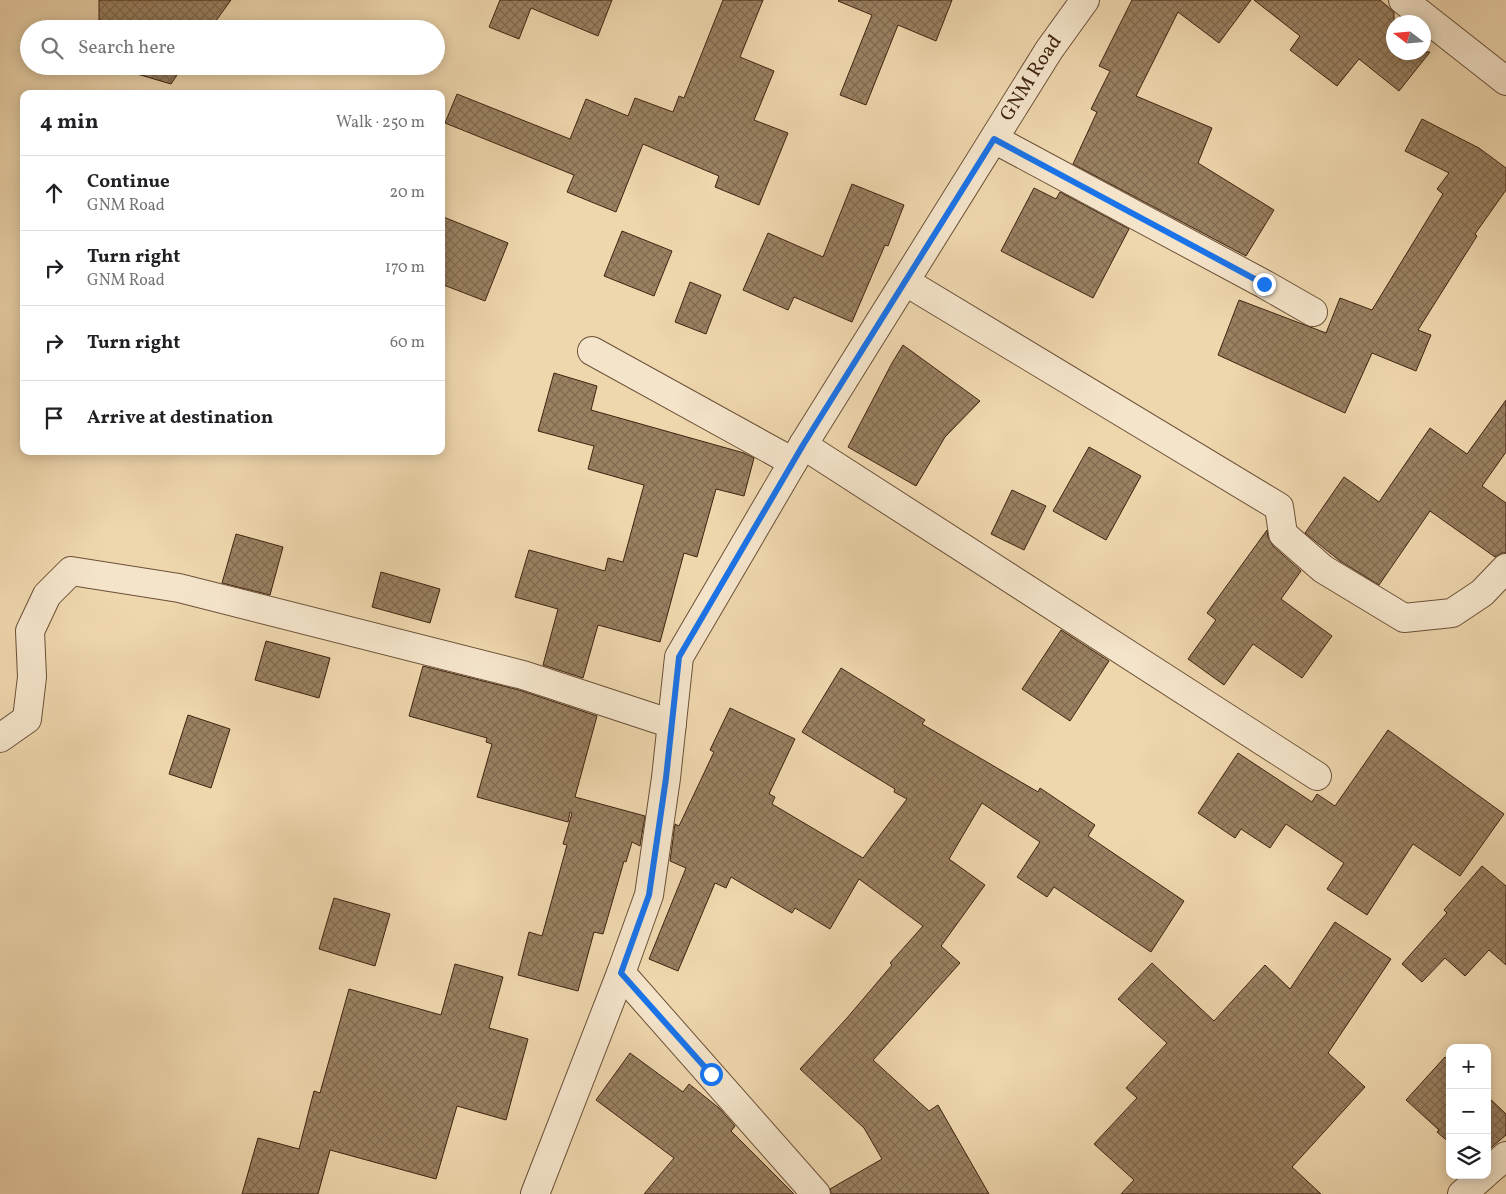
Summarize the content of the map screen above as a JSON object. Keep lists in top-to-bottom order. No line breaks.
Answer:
{"streets":{"street":["GNM Road"]},"north":"left","page":{"search":"Search here","heading":["4 min","Walk · 250 m"],"list":[["Continue","GNM Road","20 m"],["Turn right","GNM Road","170 m"],["Turn right","60 m"],"Arrive at destination"],"map_buttons":["+","−"]}}
